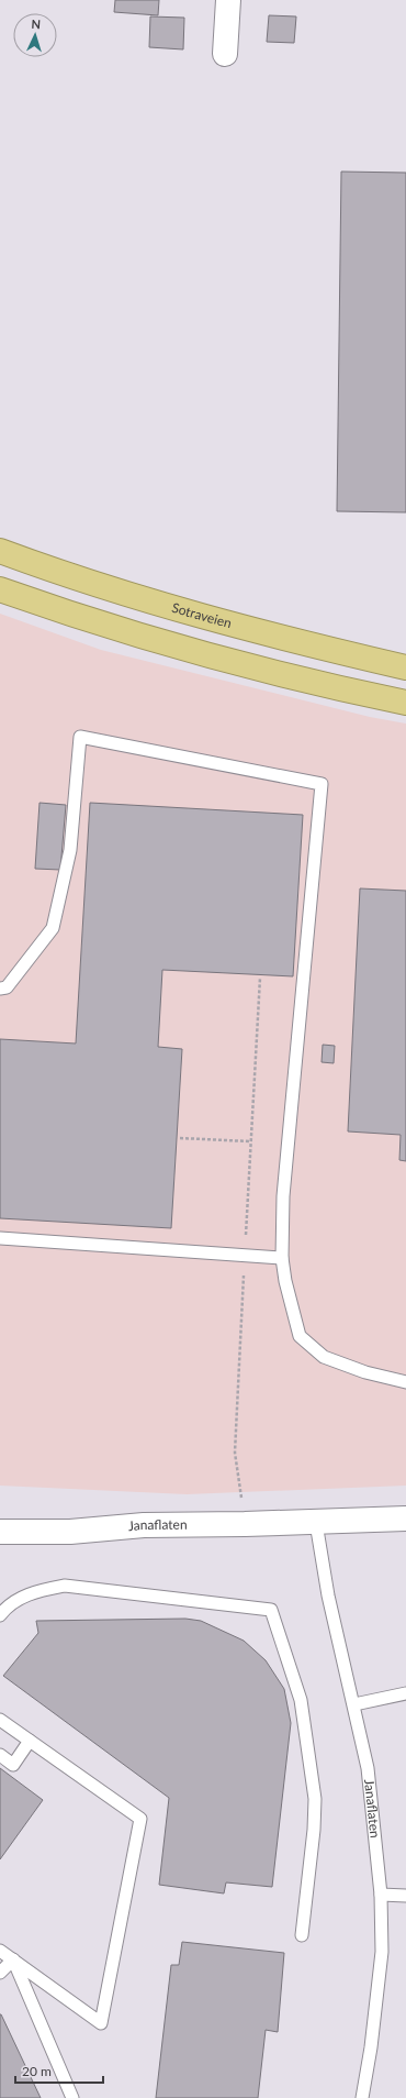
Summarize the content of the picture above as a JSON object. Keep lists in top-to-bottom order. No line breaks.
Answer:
{"streets":{"highway":["Sotraveien"],"street":["Janaflaten"]},"scale_bar":"20 m","north":"top"}
